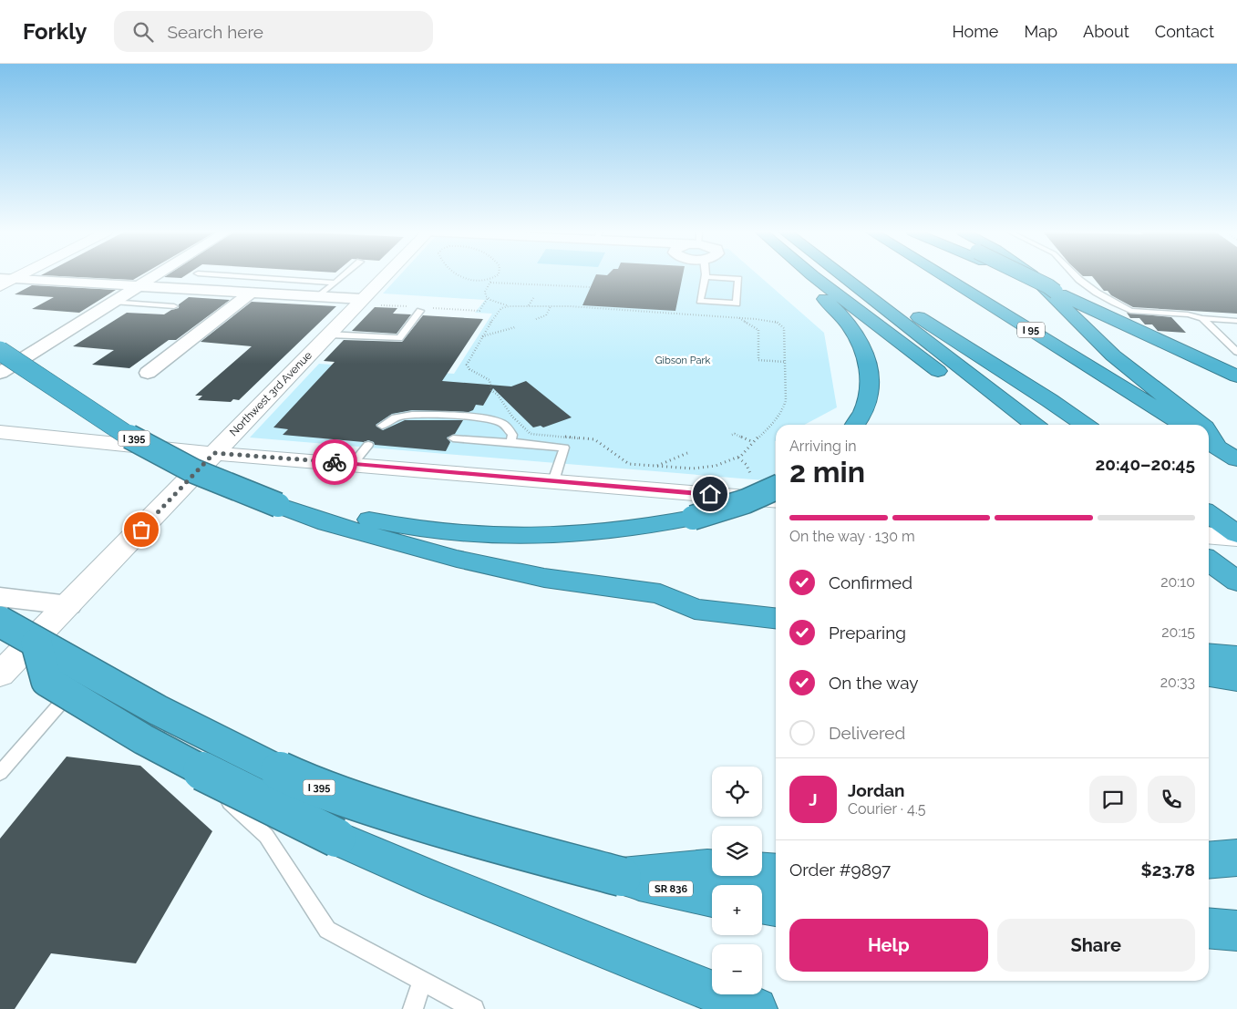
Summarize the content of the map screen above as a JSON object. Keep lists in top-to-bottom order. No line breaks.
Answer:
{"streets":{"highway":["I 95","I 395","SR 836"],"street":["Northwest 3rd Avenue"]},"crossings":[["Northwest 3rd Avenue","I 395"],["I 395","SR 836"]],"parks":["Gibson Park"],"page":{"header":"Forkly","search":"Search here","nav":["Home","Map","About","Contact"],"heading":["2 min","Arriving in","20:40–20:45"],"panel":["Jordan","Courier · 4.5","Order #9897","$23.78"],"bar":"On the way · 130 m","list":[["Confirmed","20:10"],["Preparing","20:15"],["On the way","20:33"],"Delivered"],"map_buttons":["+","−"],"round":"J","buttons":["Help","Share"]}}
